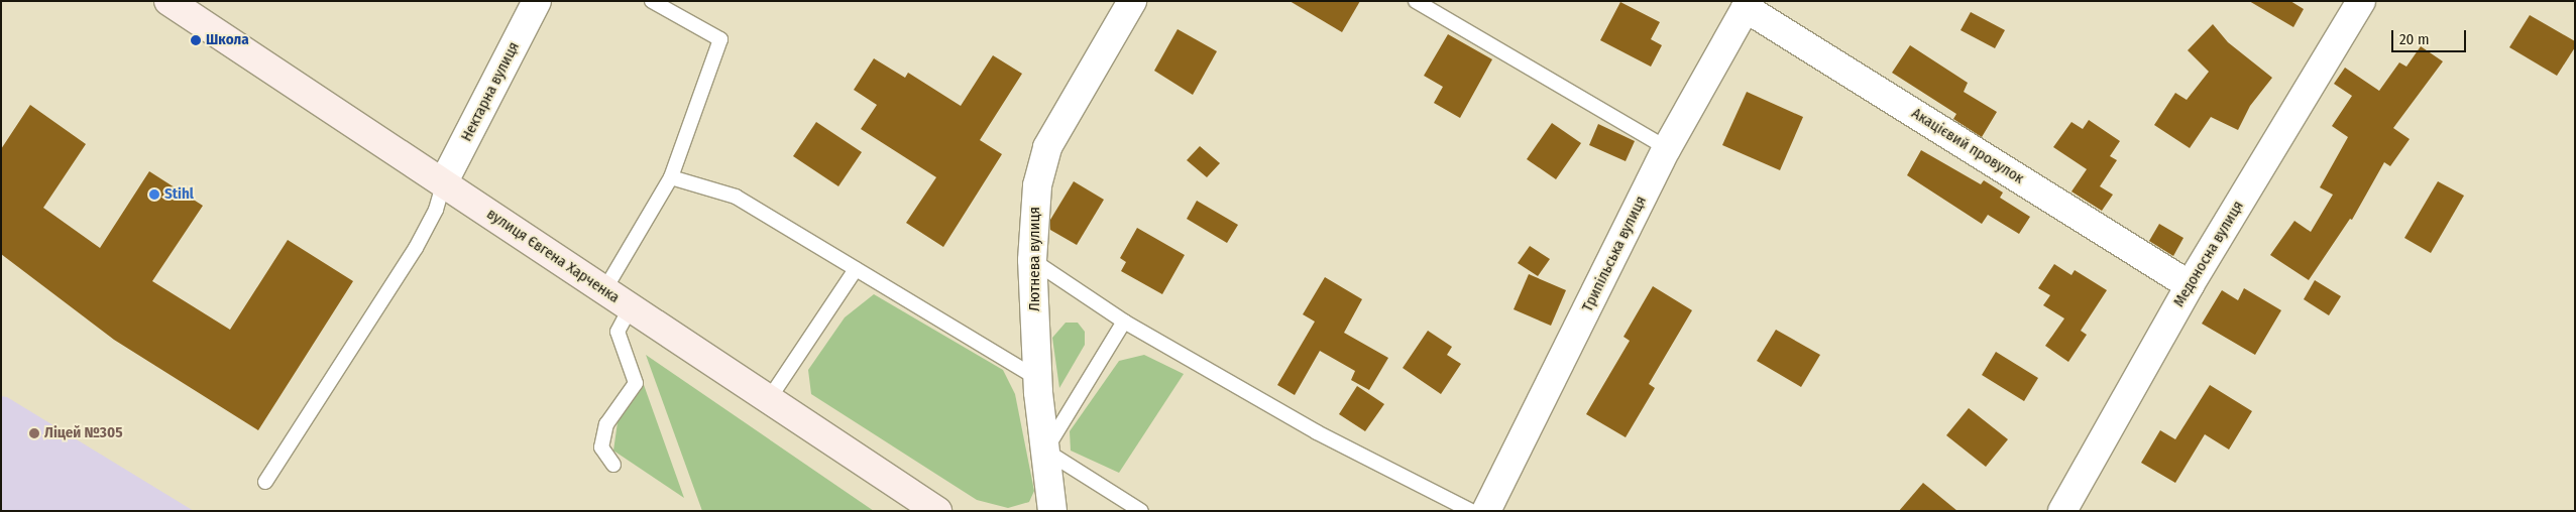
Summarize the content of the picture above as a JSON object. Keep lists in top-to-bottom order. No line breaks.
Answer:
{"streets":{"main road":["вулиця Євгена Харченка"],"street":["Нектарна вулиця","Акацієвий провулок","Трипільська вулиця","Медоносна вулиця","Лютнева вулиця"]},"crossings":[["Нектарна вулиця","вулиця Євгена Харченка"],["Акацієвий провулок","Трипільська вулиця"],["Акацієвий провулок","Медоносна вулиця"]],"places":["Школа","Stihl","Ліцей №305"],"scale_bar":"20 m"}
